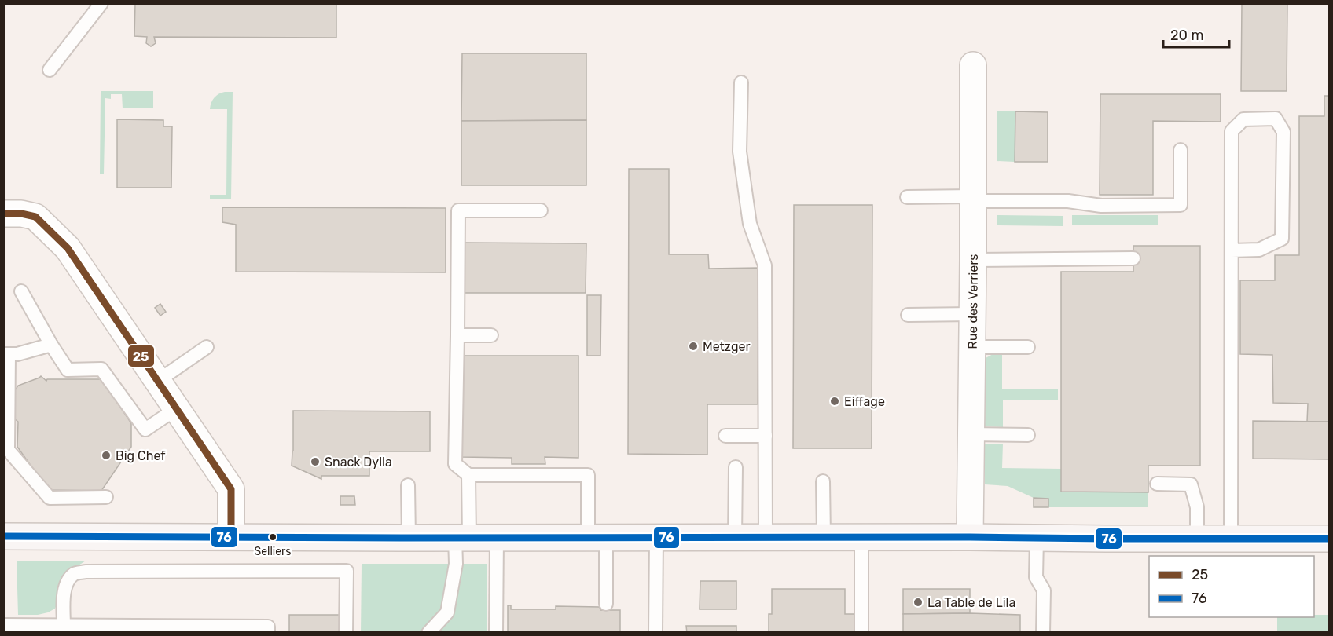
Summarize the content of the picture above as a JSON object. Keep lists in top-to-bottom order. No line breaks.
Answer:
{"streets":{"street":["Rue des Verriers"]},"places":["Metzger","Eiffage","Big Chef","Snack Dylla","Selliers","La Table de Lila"],"lines":["transit line 25","transit line 76"],"legend":["25","76"],"scale_bar":"20 m"}
